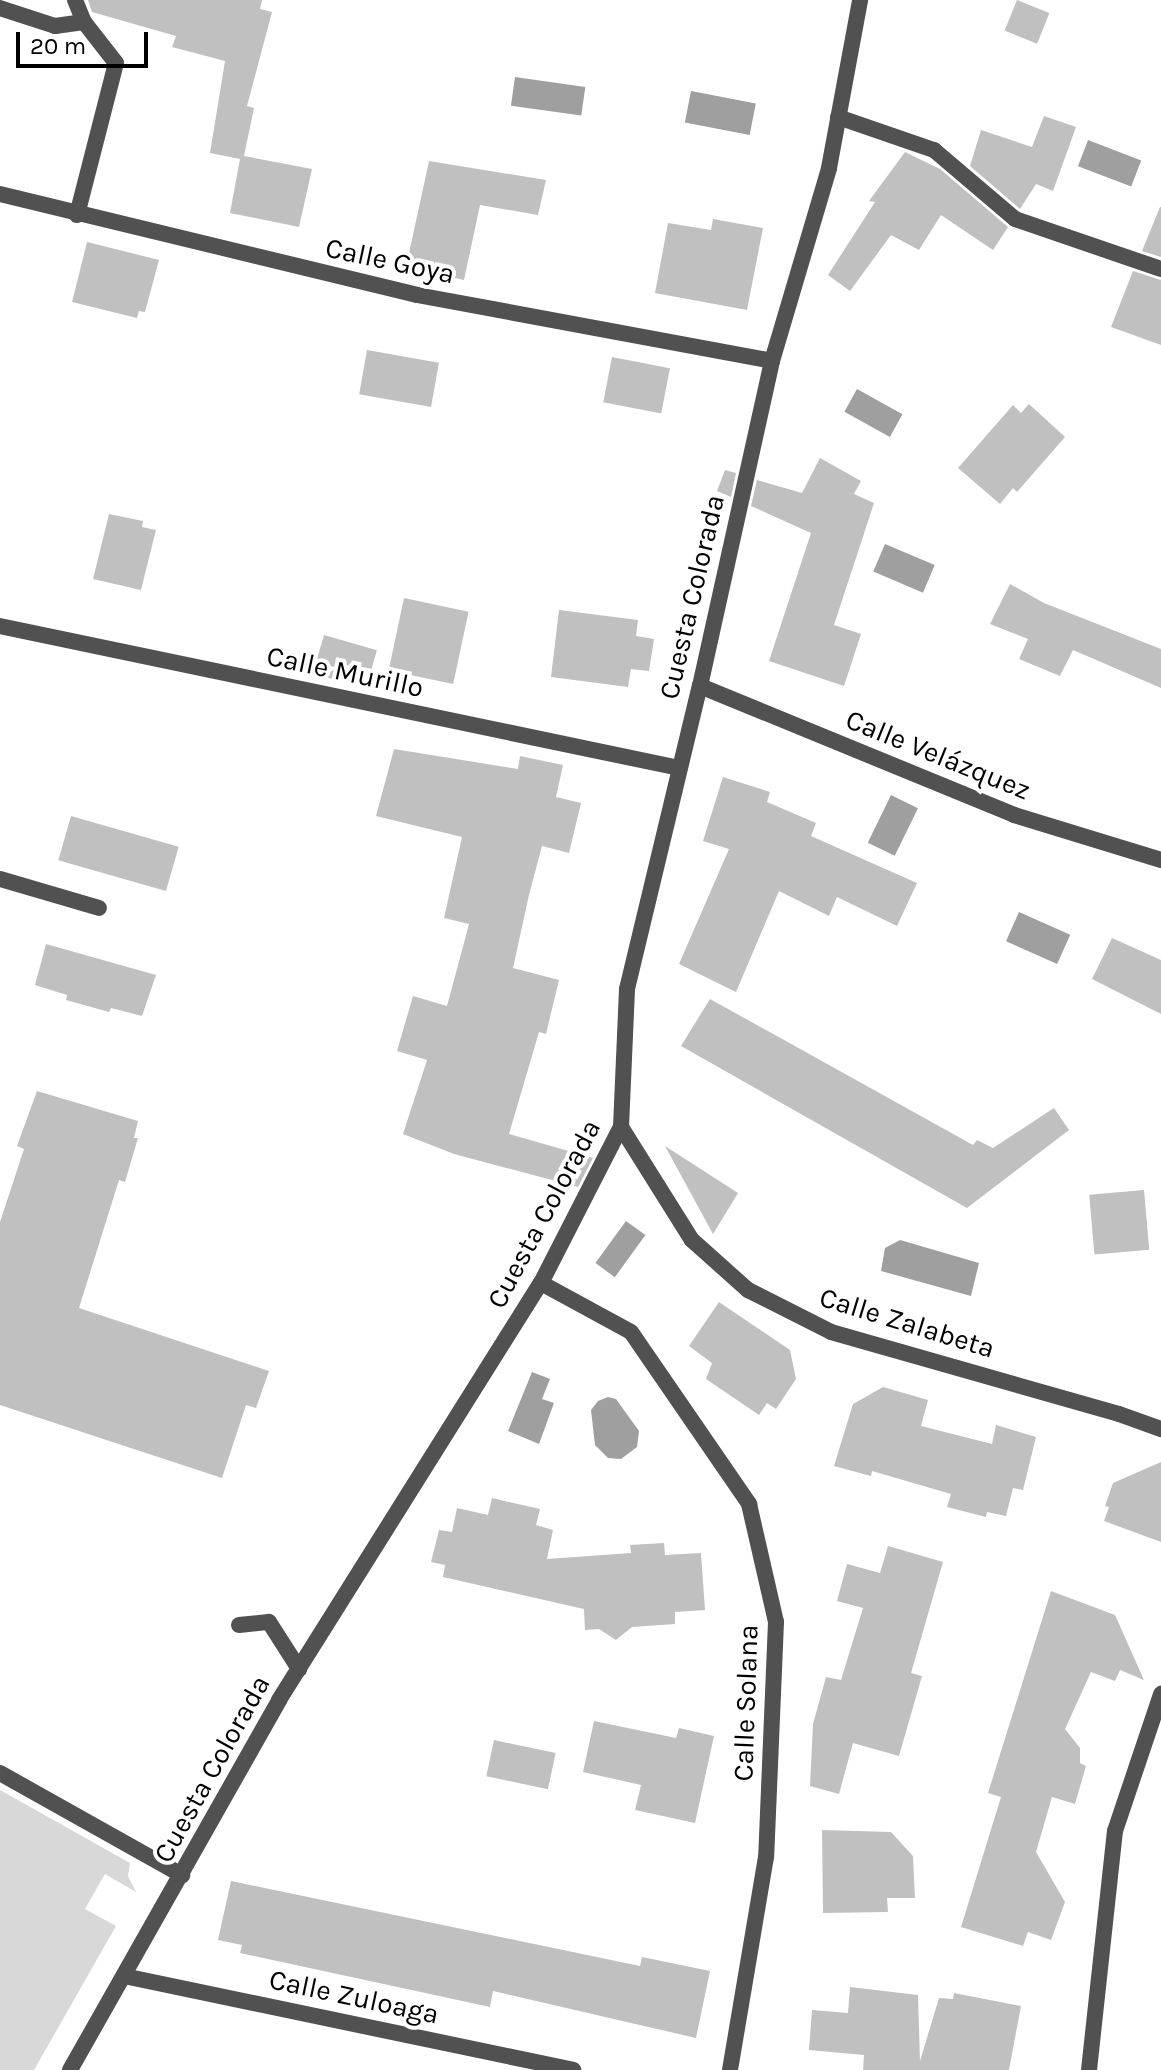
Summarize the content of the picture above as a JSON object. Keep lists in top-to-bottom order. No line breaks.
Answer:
{"streets":{"street":["Calle Goya","Cuesta Colorada","Calle Murillo","Calle Velázquez","Calle Zalabeta","Calle Solana","Calle Zuloaga"]},"crossings":[["Calle Goya","Cuesta Colorada"],["Cuesta Colorada","Calle Murillo"],["Cuesta Colorada","Calle Velázquez"],["Cuesta Colorada","Calle Zalabeta"],["Cuesta Colorada","Calle Solana"],["Cuesta Colorada","Calle Zuloaga"]],"scale_bar":"20 m"}
